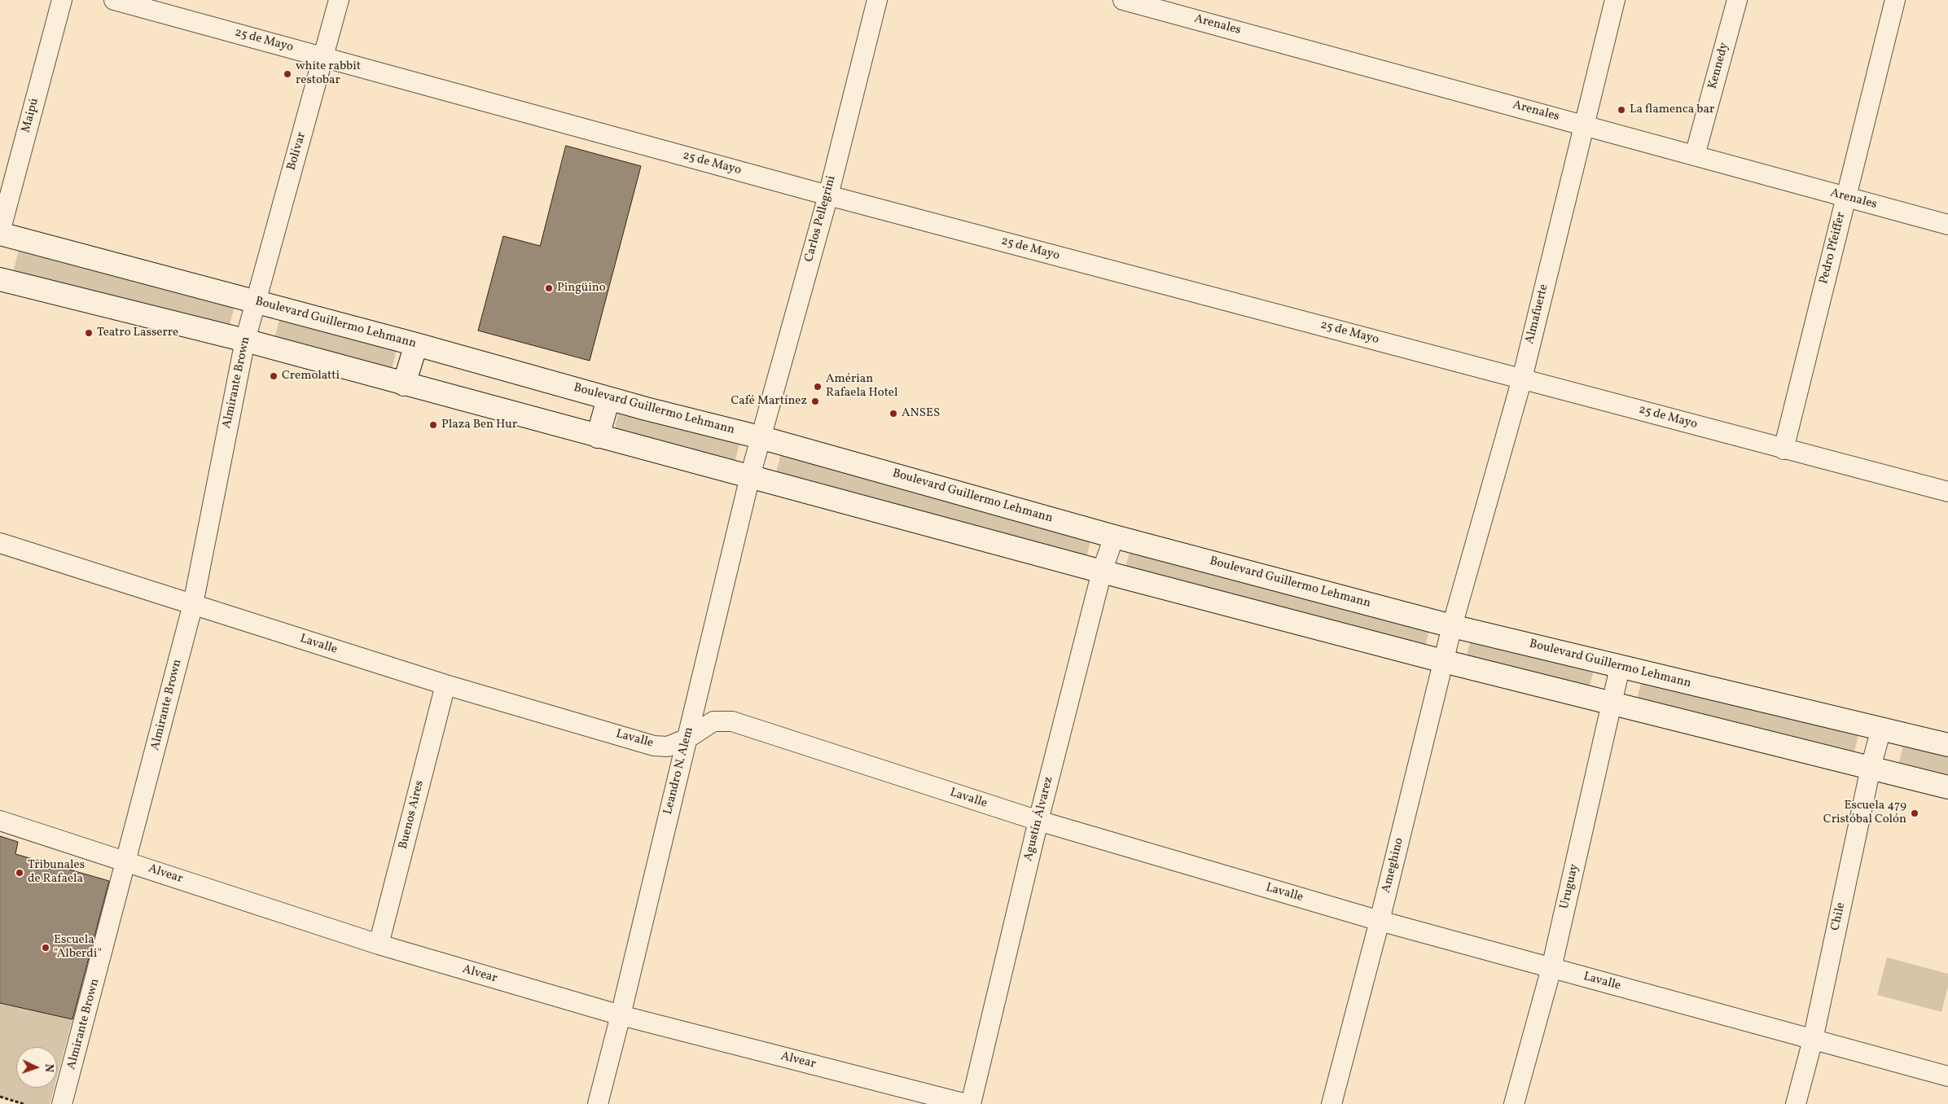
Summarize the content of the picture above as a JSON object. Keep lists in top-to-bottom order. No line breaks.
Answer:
{"streets":{"main road":["Boulevard Guillermo Lehmann"],"street":["Arenales","25 de Mayo","Kennedy","Maipú","Bolívar","Carlos Pellegrini","Pedro Pfeiffer","Almafuerte","Almirante Brown","Lavalle","Leandro N. Alem","Buenos Aires","Agustín Álvarez","Ameghino","Alvear","Uruguay","Chile"]},"crossings":[["Arenales","Kennedy"],["Arenales","Pedro Pfeiffer"],["Arenales","Almafuerte"],["25 de Mayo","Bolívar"],["25 de Mayo","Carlos Pellegrini"],["25 de Mayo","Pedro Pfeiffer"],["25 de Mayo","Almafuerte"],["Maipú","Boulevard Guillermo Lehmann"],["Bolívar","Boulevard Guillermo Lehmann"],["Bolívar","Almirante Brown"],["Carlos Pellegrini","Boulevard Guillermo Lehmann"],["Carlos Pellegrini","Leandro N. Alem"],["Almafuerte","Boulevard Guillermo Lehmann"],["Almafuerte","Ameghino"],["Boulevard Guillermo Lehmann","Almirante Brown"],["Boulevard Guillermo Lehmann","Leandro N. Alem"],["Boulevard Guillermo Lehmann","Agustín Álvarez"],["Boulevard Guillermo Lehmann","Ameghino"],["Boulevard Guillermo Lehmann","Uruguay"],["Boulevard Guillermo Lehmann","Chile"],["Almirante Brown","Lavalle"],["Almirante Brown","Alvear"],["Lavalle","Leandro N. Alem"],["Lavalle","Buenos Aires"],["Lavalle","Agustín Álvarez"],["Lavalle","Ameghino"],["Lavalle","Uruguay"],["Lavalle","Chile"],["Leandro N. Alem","Alvear"],["Buenos Aires","Alvear"]],"places":["white rabbit restobar","La flamenca bar","Pingüino","Teatro Lasserre","Cremolatti","Amérian Rafaela Hotel","Café Martínez","ANSES","Plaza Ben Hur","Escuela 479 Cristóbal Colón","Tribunales de Rafaela","Escuela \"Alberdi\""],"north":"right"}
